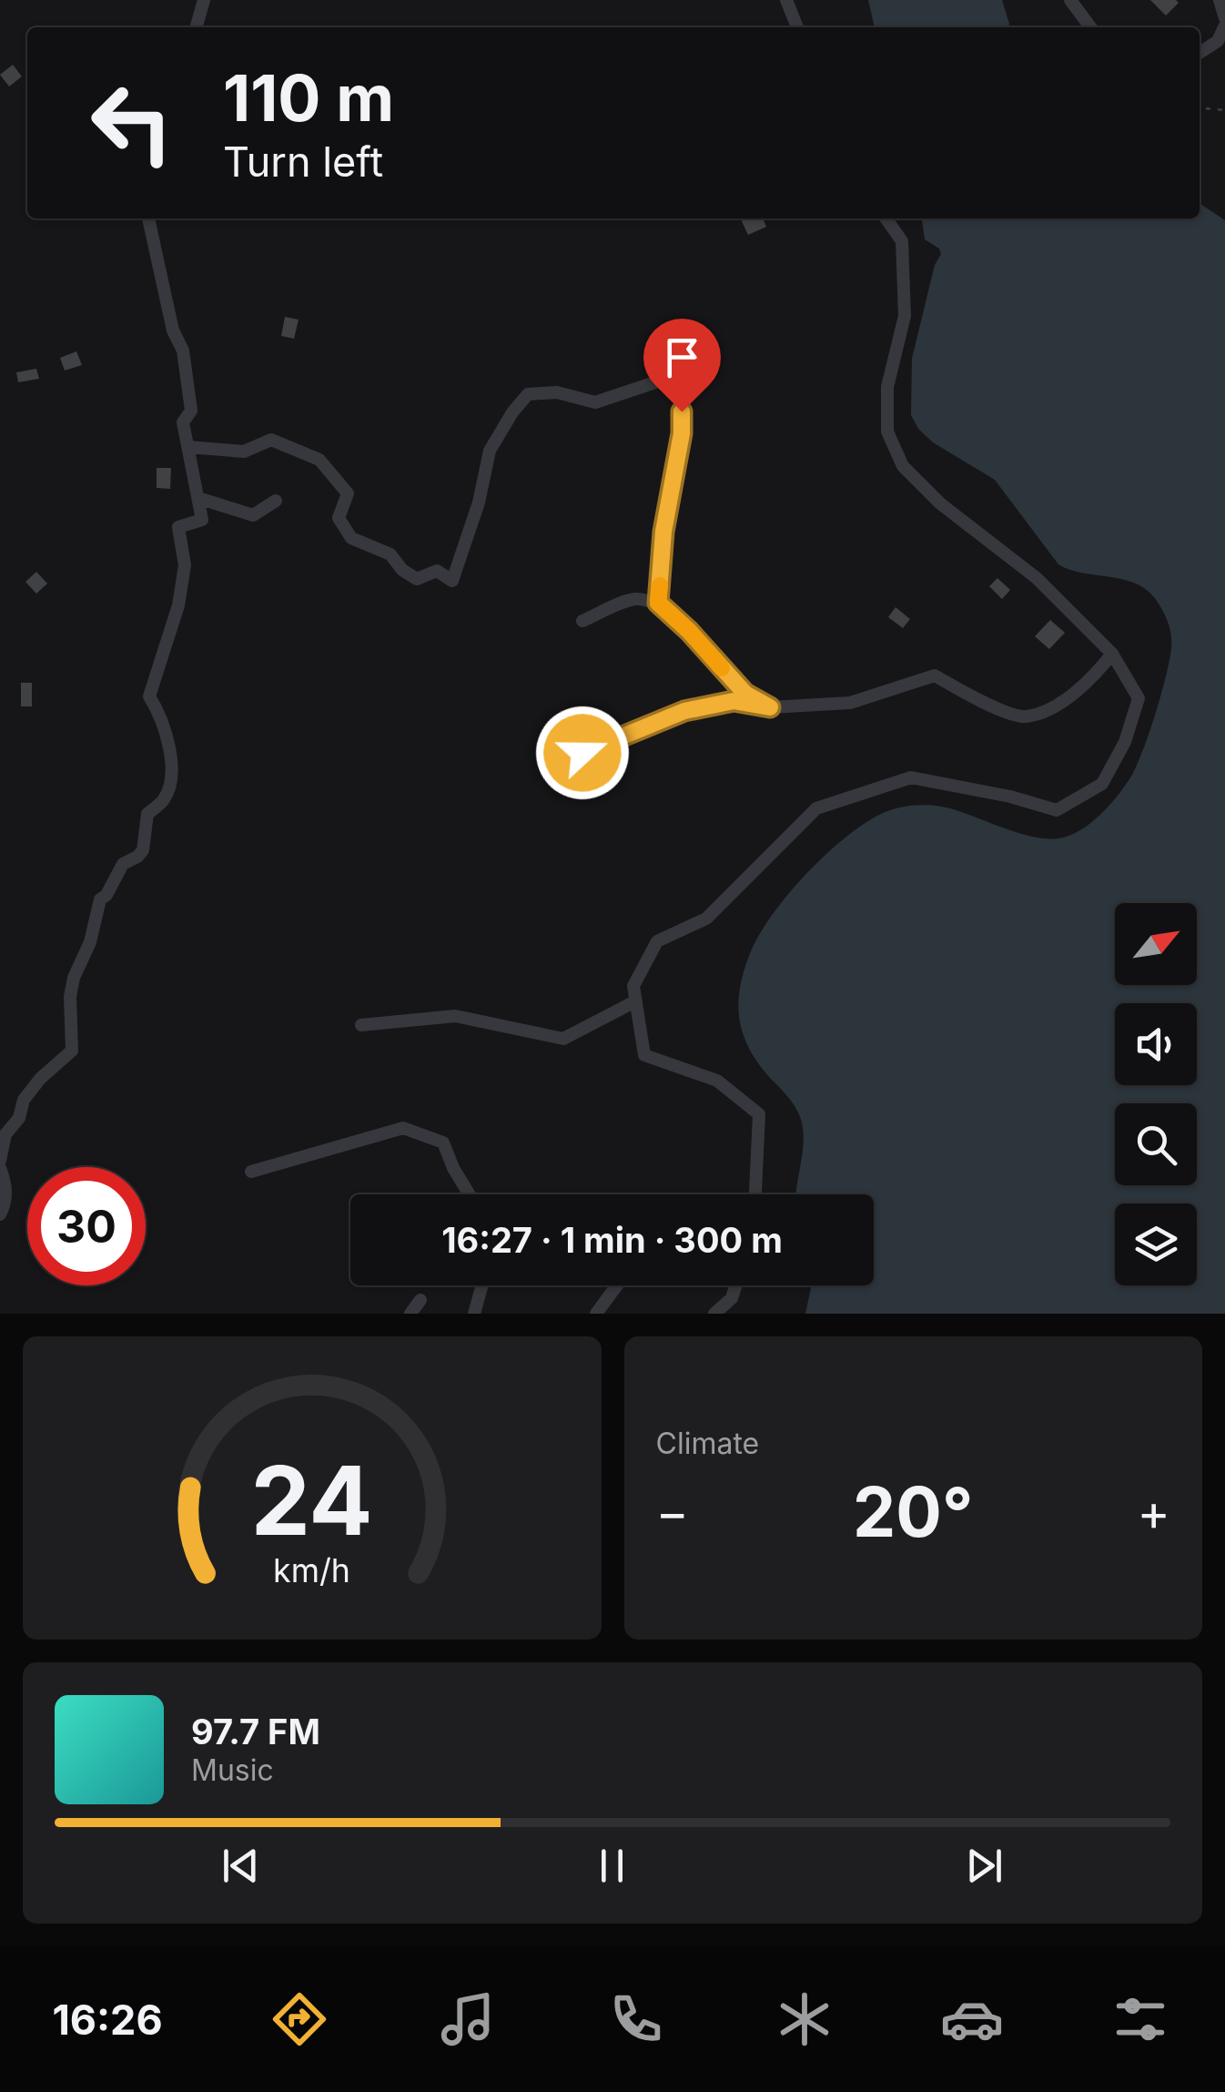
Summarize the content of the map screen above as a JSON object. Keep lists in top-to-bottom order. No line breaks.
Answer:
{"north":"top right","page":{"turn":["110 m","Turn left"],"limit":"30","trip":"16:27 · 1 min · 300 m","tile":"Climate","heat":["−","20°","+"],"song":["97.7 FM","Music"],"tabs":"16:26","gauge":["24","km/h"]}}
